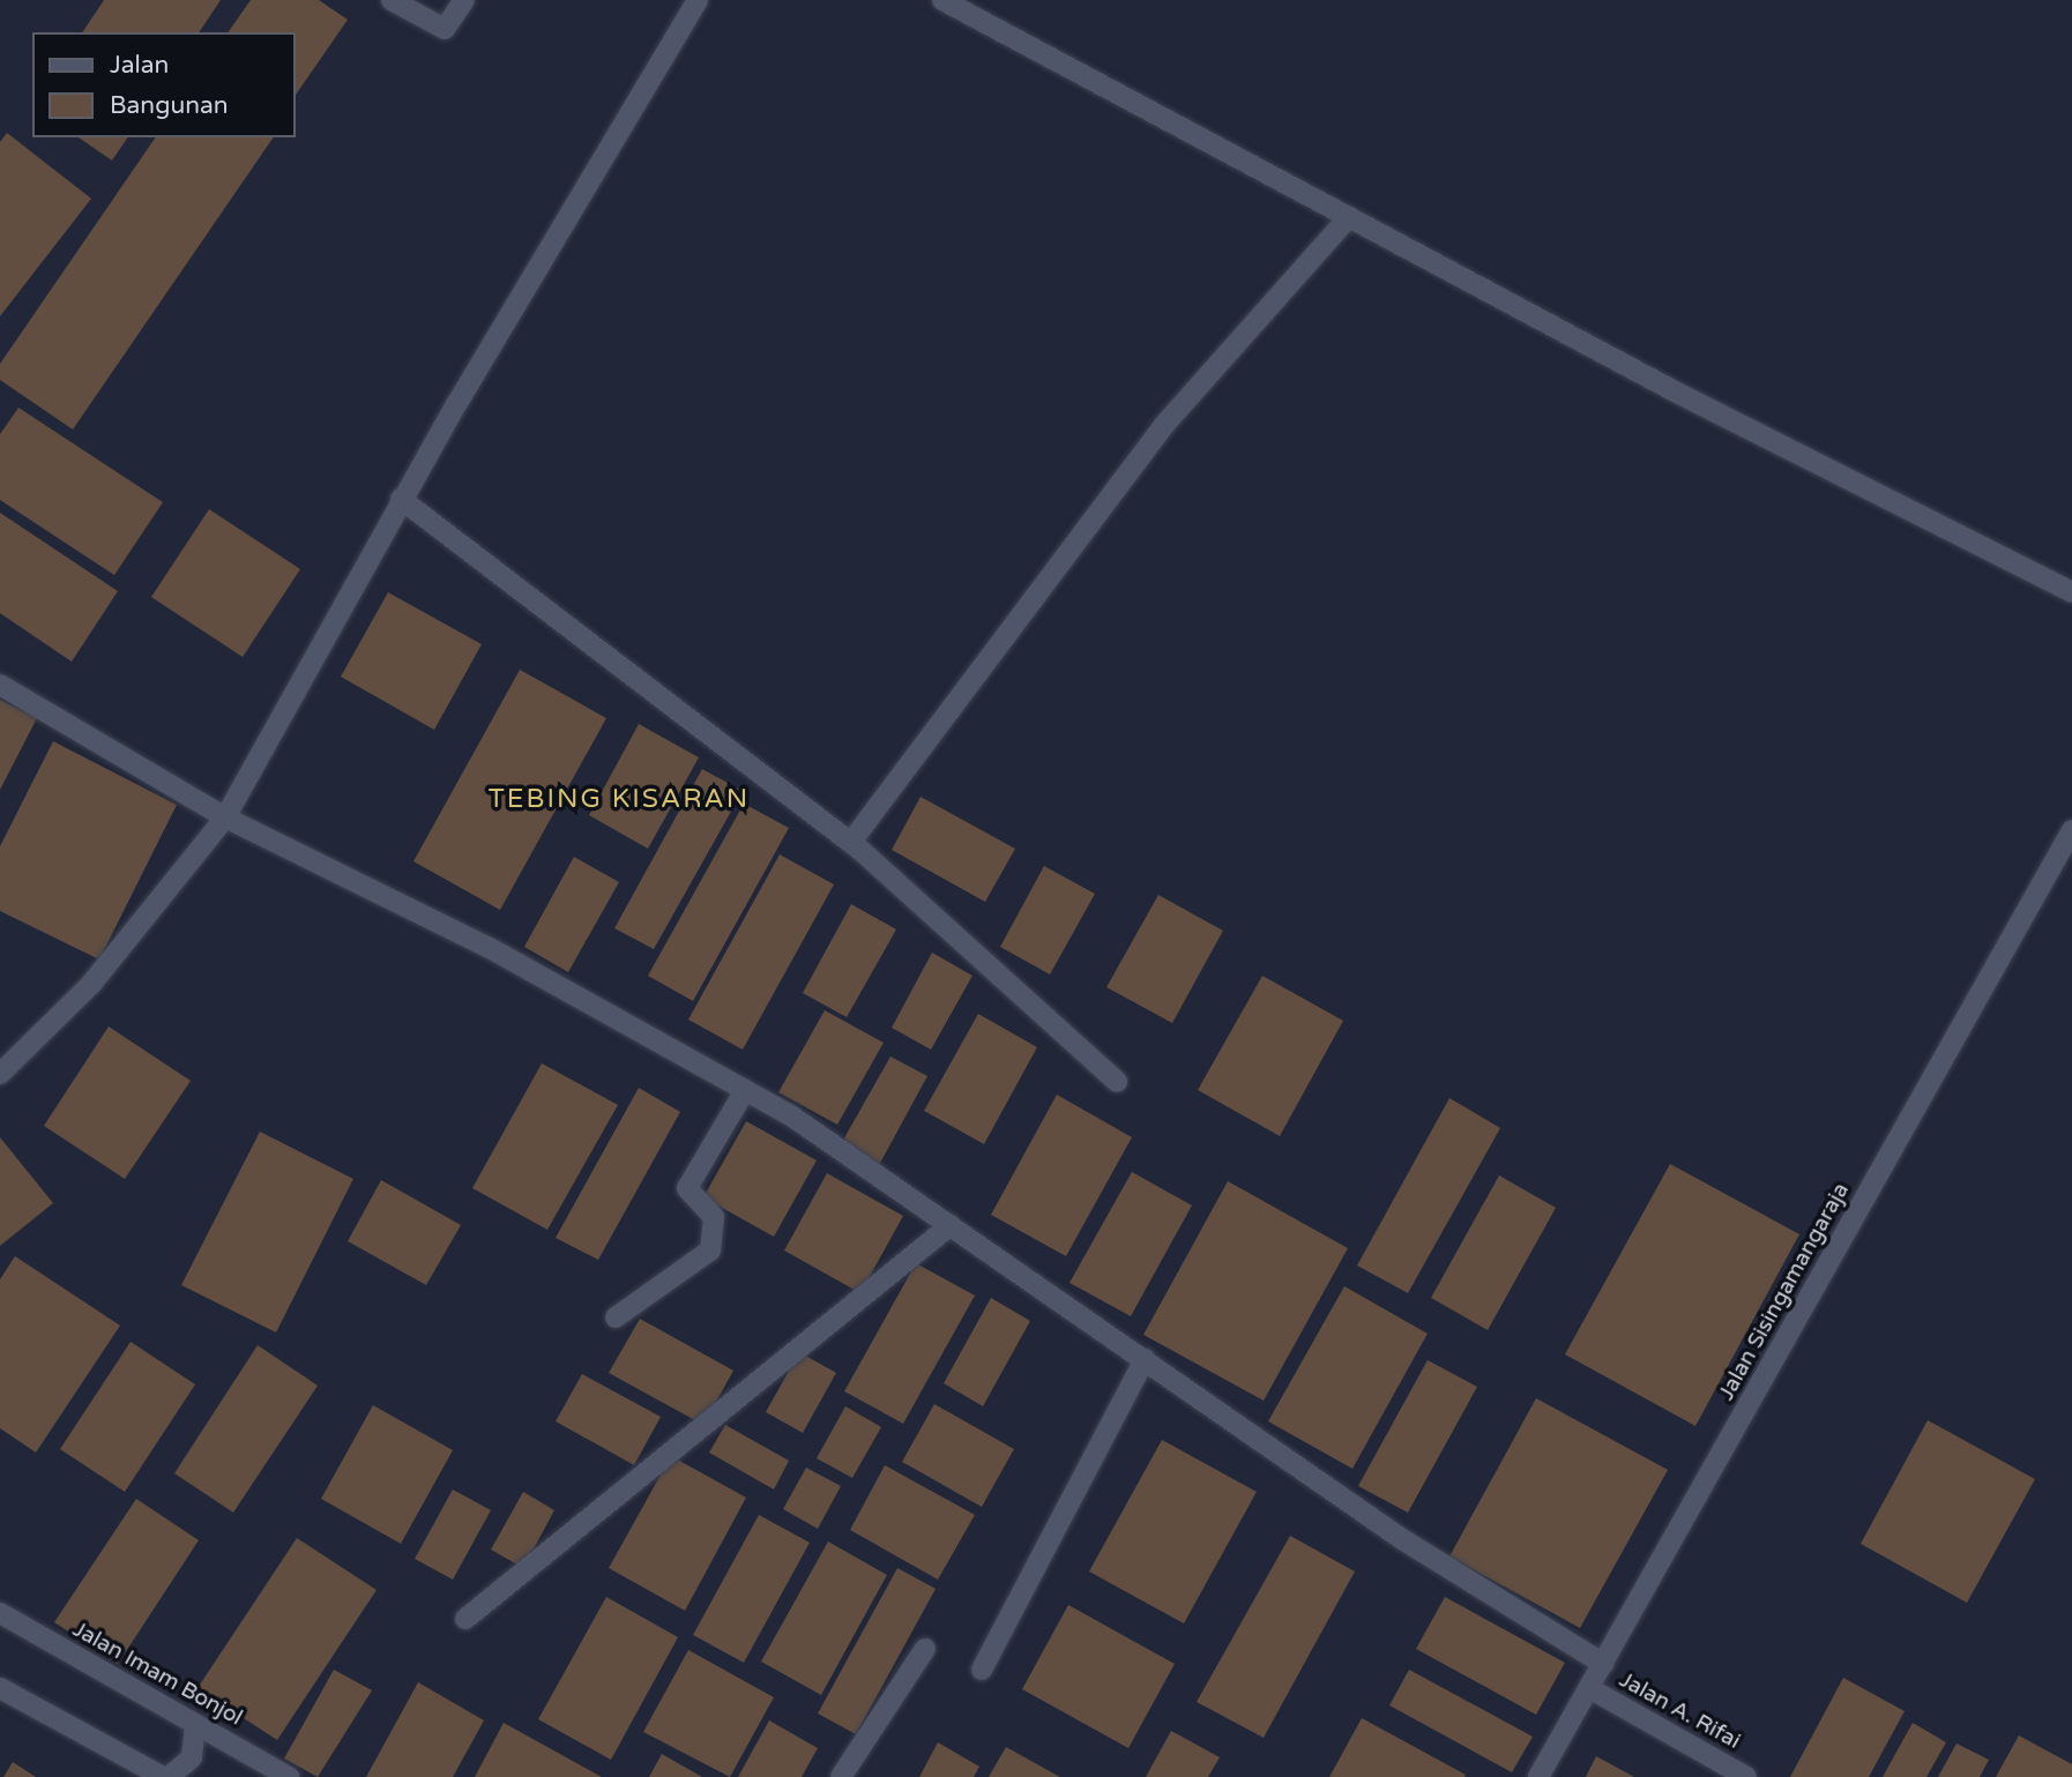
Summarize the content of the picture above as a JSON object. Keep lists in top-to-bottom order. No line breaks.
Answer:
{"streets":{"street":["Jalan Sisingamangaraja","Jalan Imam Bonjol","Jalan A. Rifai"]},"crossings":[["Jalan Sisingamangaraja","Jalan A. Rifai"]],"districts":["TEBING KISARAN"],"legend":["Jalan","Bangunan"]}
